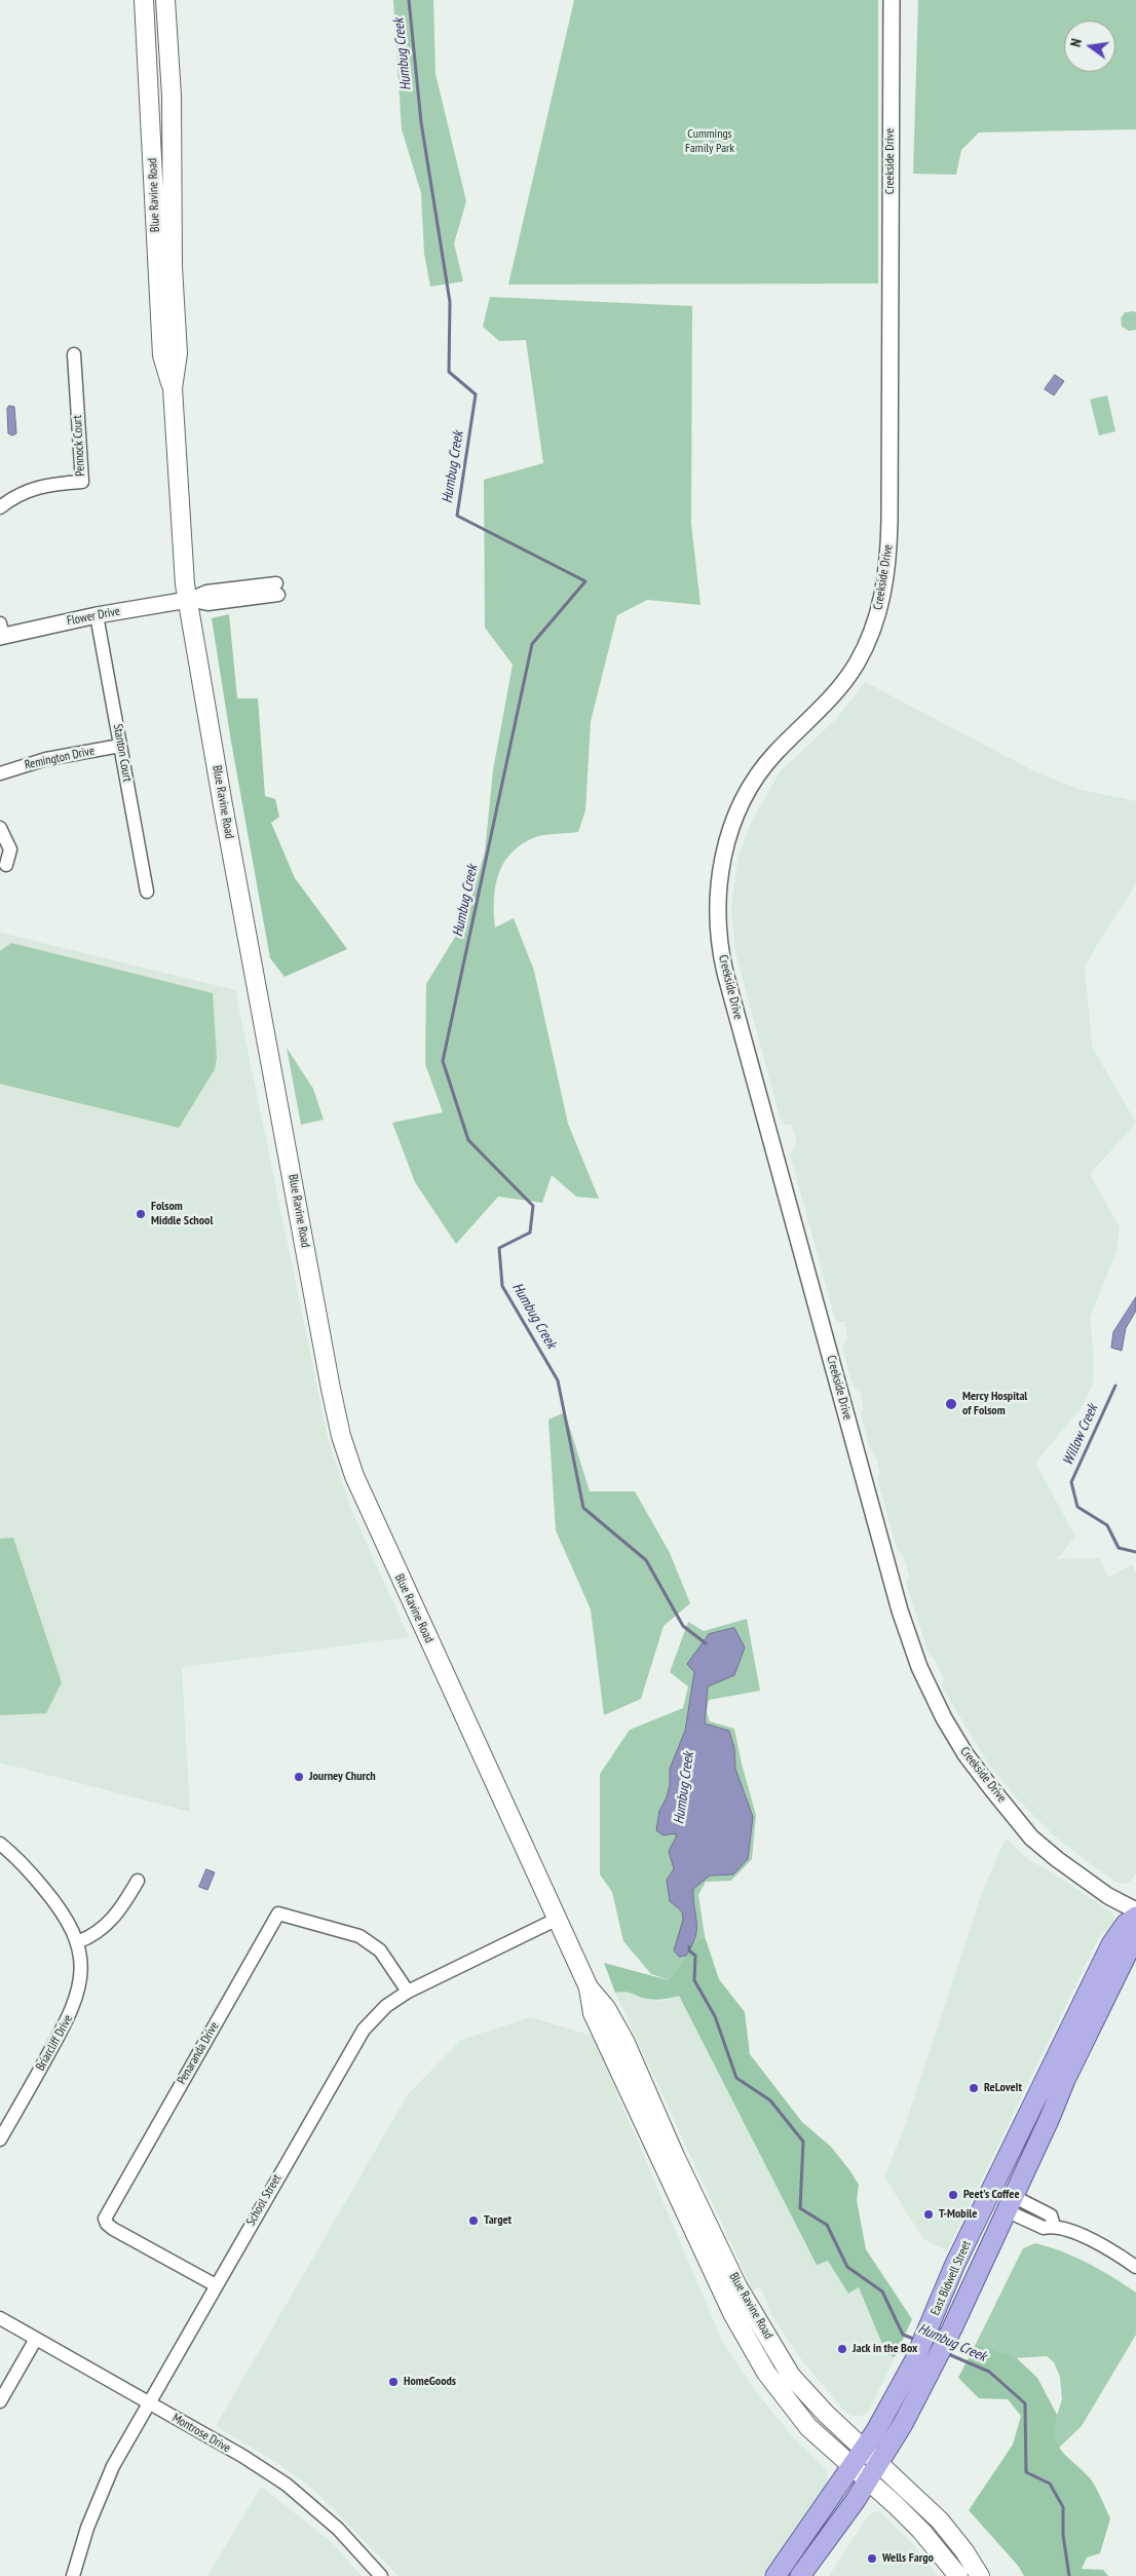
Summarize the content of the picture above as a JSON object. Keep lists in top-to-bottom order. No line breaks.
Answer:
{"streets":{"main road":["Blue Ravine Road","East Bidwell Street"],"street":["Creekside Drive","Pennock Court","Flower Drive","Stanton Court","Remington Drive","Briarcliff Drive","Penaranda Drive","School Street","Montrose Drive"]},"crossings":[["Blue Ravine Road","Flower Drive"],["Blue Ravine Road","School Street"],["Blue Ravine Road","East Bidwell Street"],["Flower Drive","Stanton Court"],["Stanton Court","Remington Drive"],["Penaranda Drive","School Street"],["School Street","Montrose Drive"]],"water":["Humbug Creek","Willow Creek"],"parks":["Cummings Family Park"],"places":["Folsom Middle School","Mercy Hospital of Folsom","Journey Church","ReLoveIt","Peet's Coffee","T-Mobile","Target","Jack in the Box","HomeGoods","Wells Fargo"],"north":"left"}
